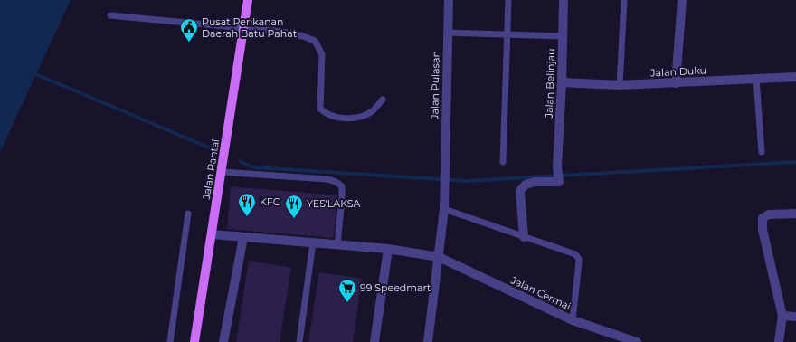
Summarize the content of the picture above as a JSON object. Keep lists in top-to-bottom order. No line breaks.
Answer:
{"streets":{"main road":["Jalan Pantai"],"street":["Jalan Duku","Jalan Belinjau","Jalan Pulasan","Jalan Cermai"]},"crossings":[["Jalan Duku","Jalan Belinjau"],["Jalan Pulasan","Jalan Cermai"],["Jalan Pantai","Jalan Cermai"]],"places":{"public building":["Pusat Perikanan Daerah Batu Pahat"],"restaurant":["KFC","YES'LAKSA"],"supermarket":["99 Speedmart"]}}
